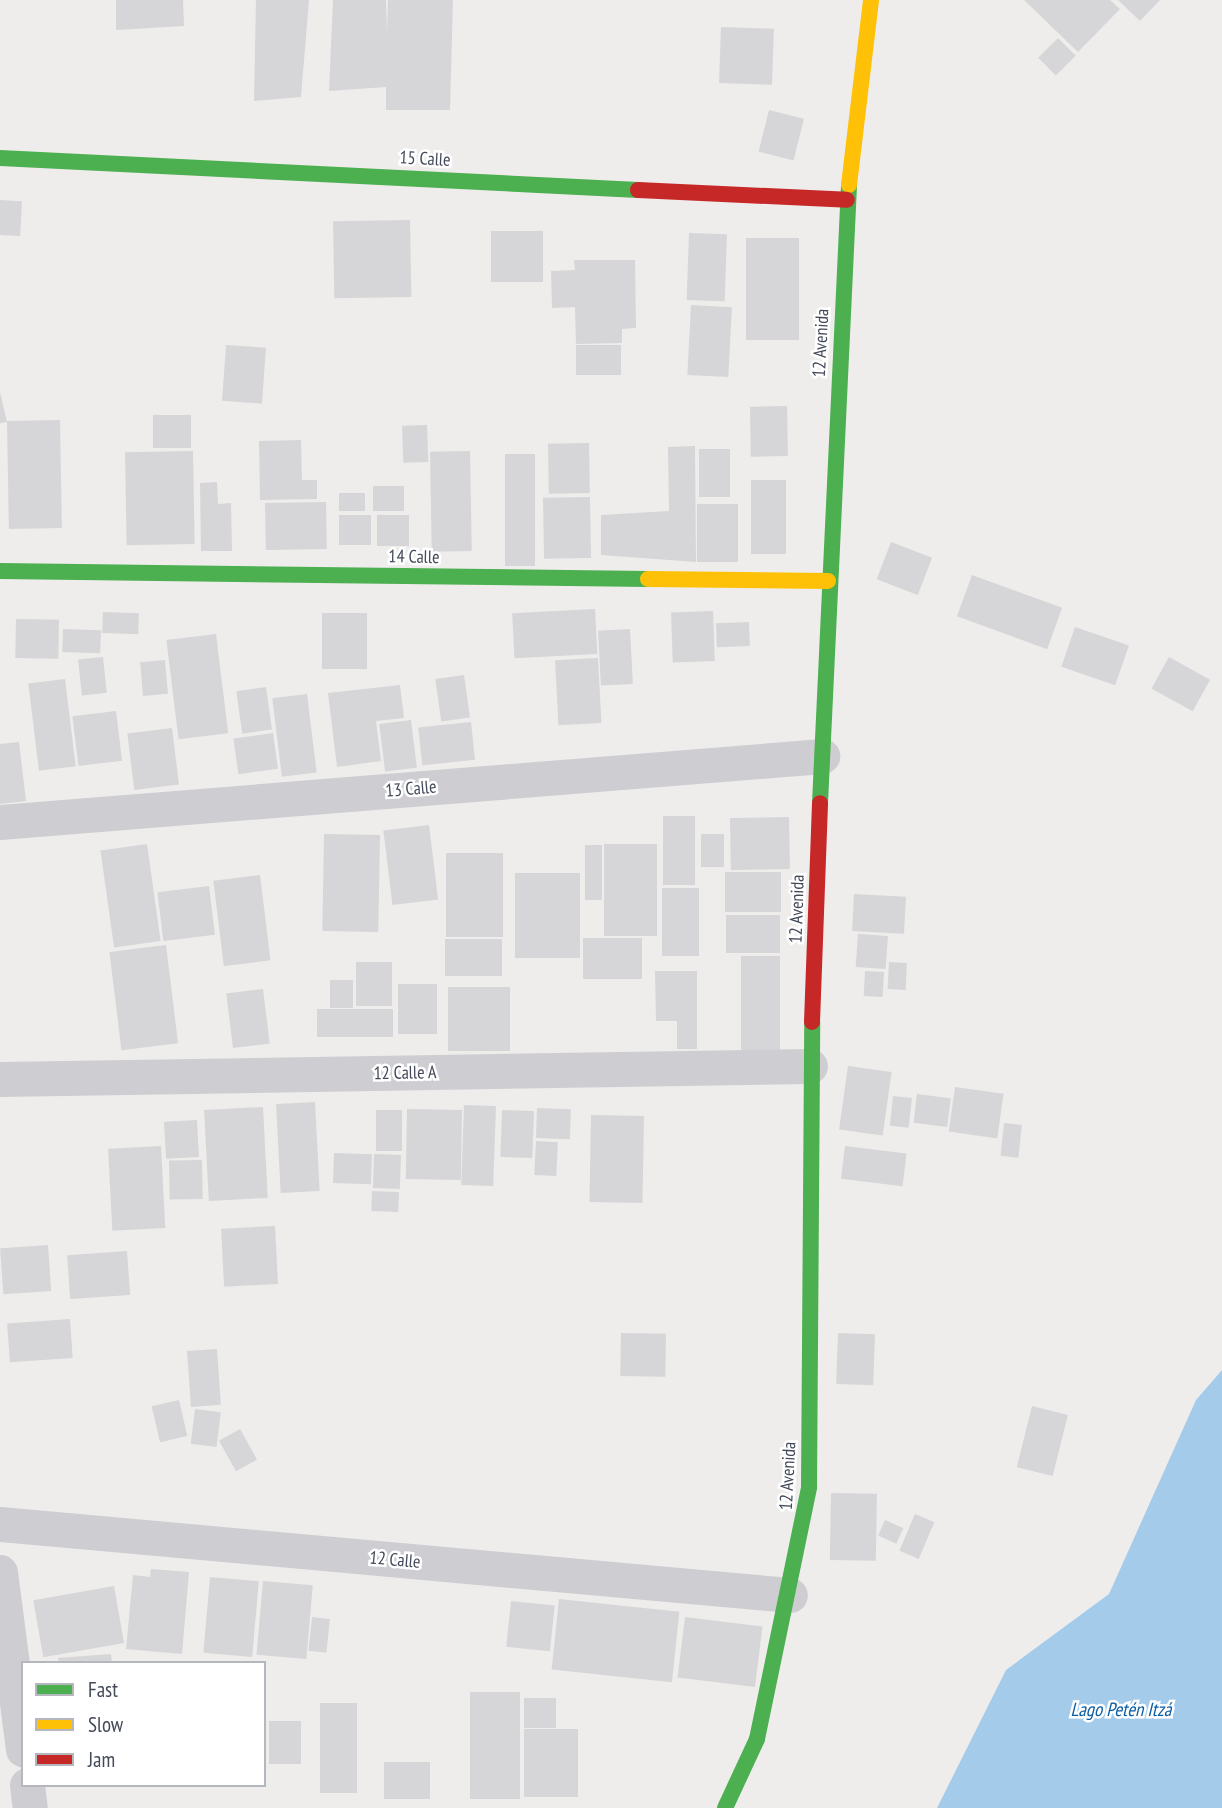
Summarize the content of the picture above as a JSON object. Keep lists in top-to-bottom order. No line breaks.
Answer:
{"streets":{"street":["15 Calle","12 Avenida","14 Calle","13 Calle","12 Calle A","12 Calle"]},"crossings":[["15 Calle","12 Avenida"],["12 Avenida","14 Calle"],["12 Avenida","13 Calle"],["12 Avenida","12 Calle A"],["12 Avenida","12 Calle"]],"water":["Lago Petén Itzá"],"legend":["Fast","Slow","Jam"]}
